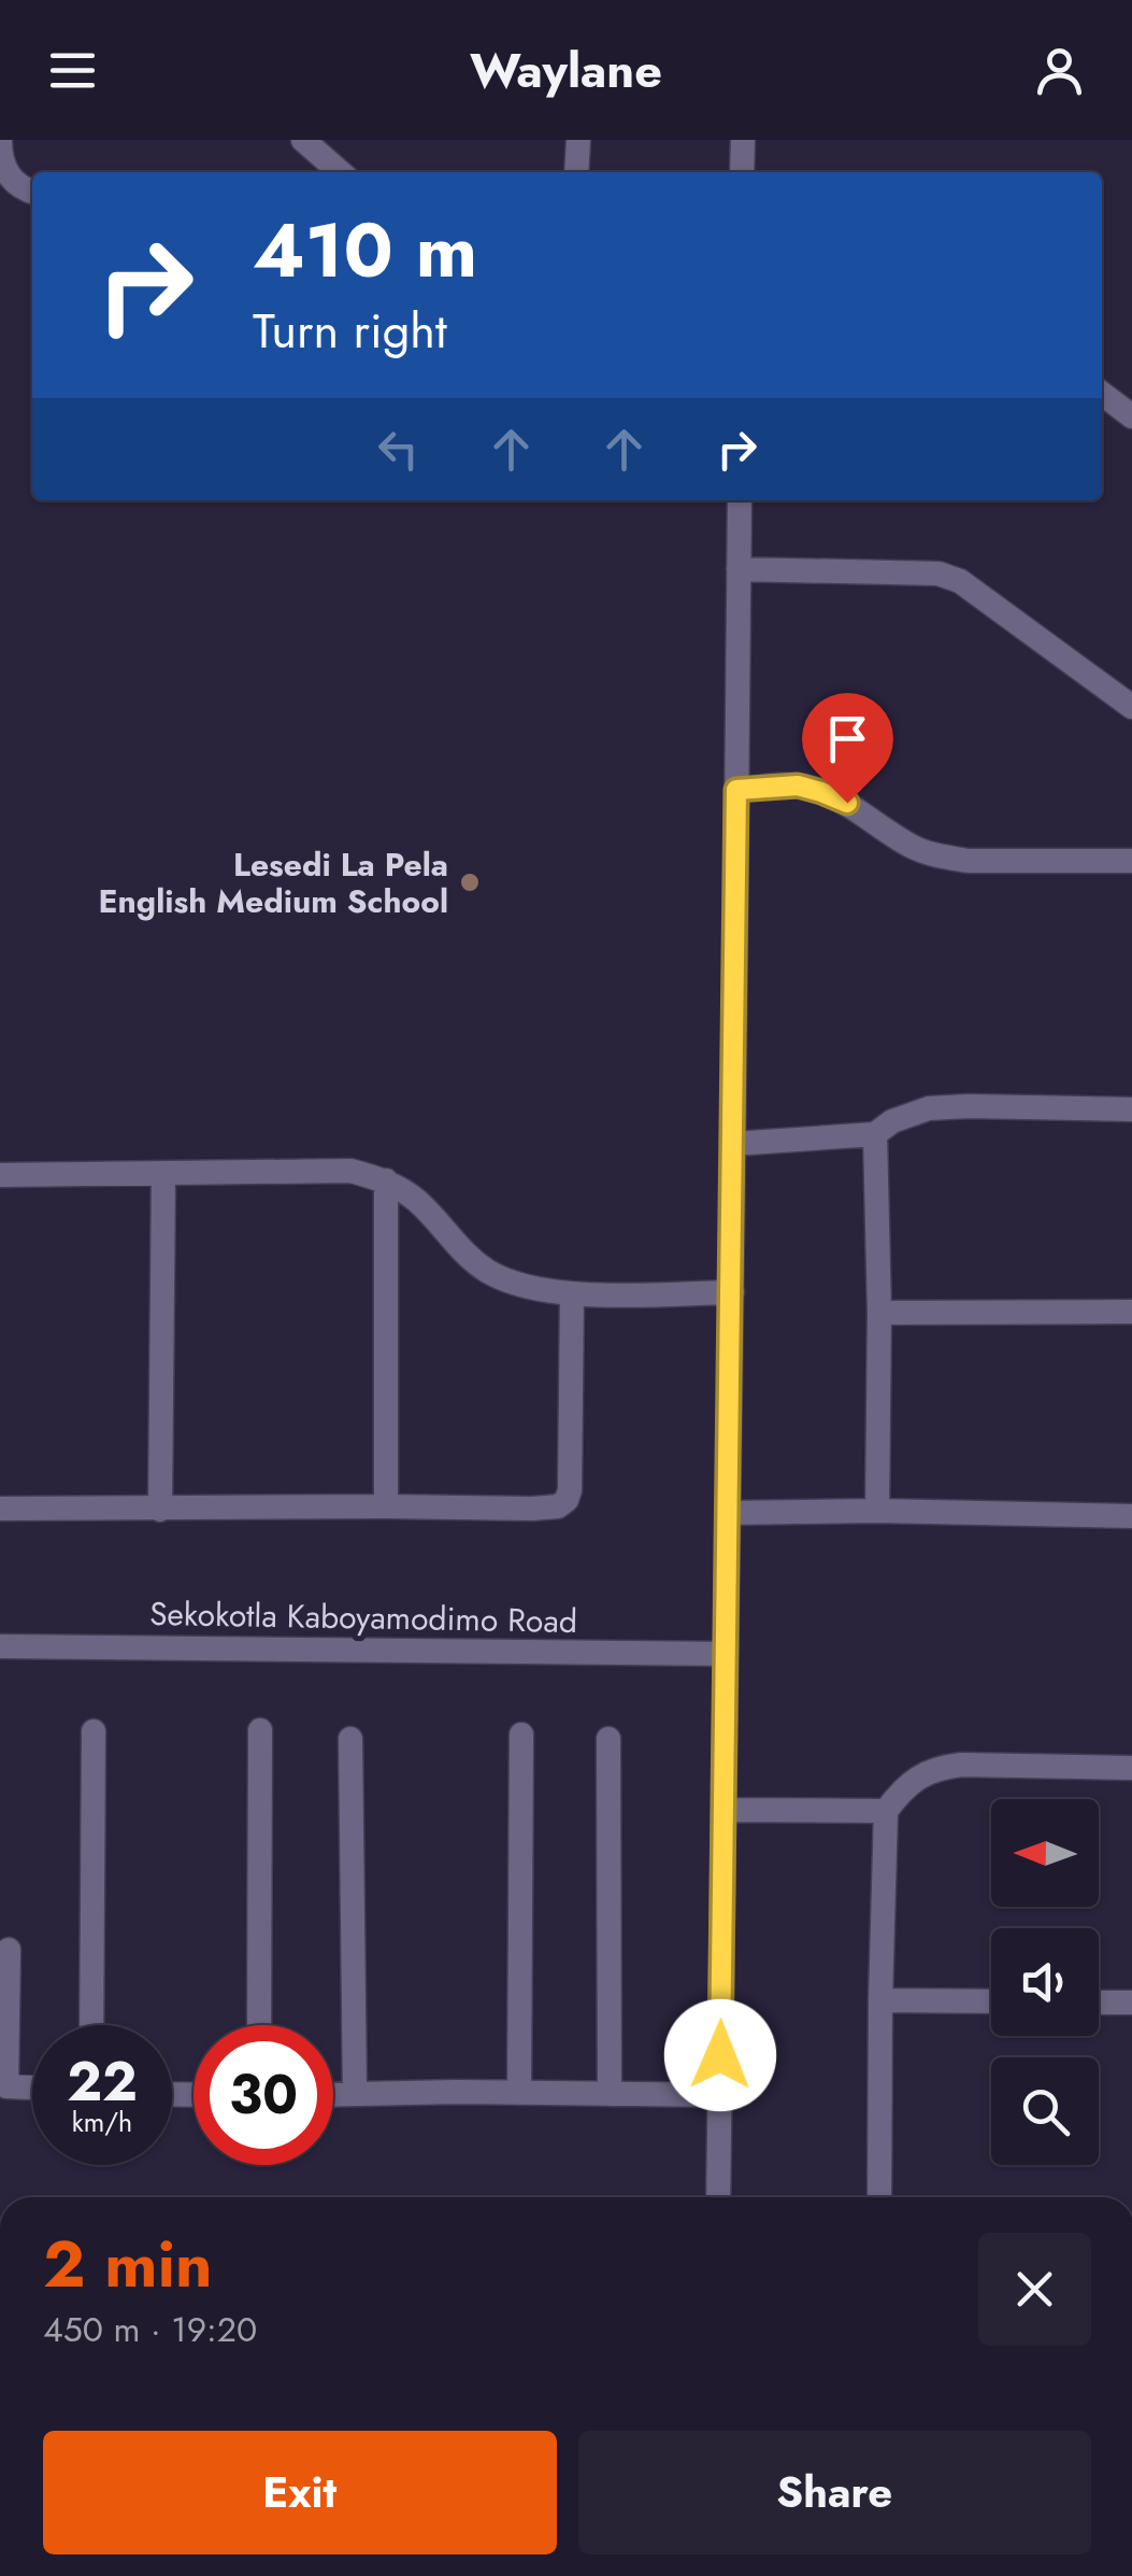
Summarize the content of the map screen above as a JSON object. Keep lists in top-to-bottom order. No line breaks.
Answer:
{"streets":{"street":["Sekokotla Kaboyamodimo Road"]},"places":["Lesedi La Pela English Medium School"],"north":"left","page":{"header":"Waylane","turn":["410 m","Turn right"],"speed":"22 km/h","limit":"30","heading":["2 min","450 m · 19:20"],"buttons":["Exit","Share"]}}
